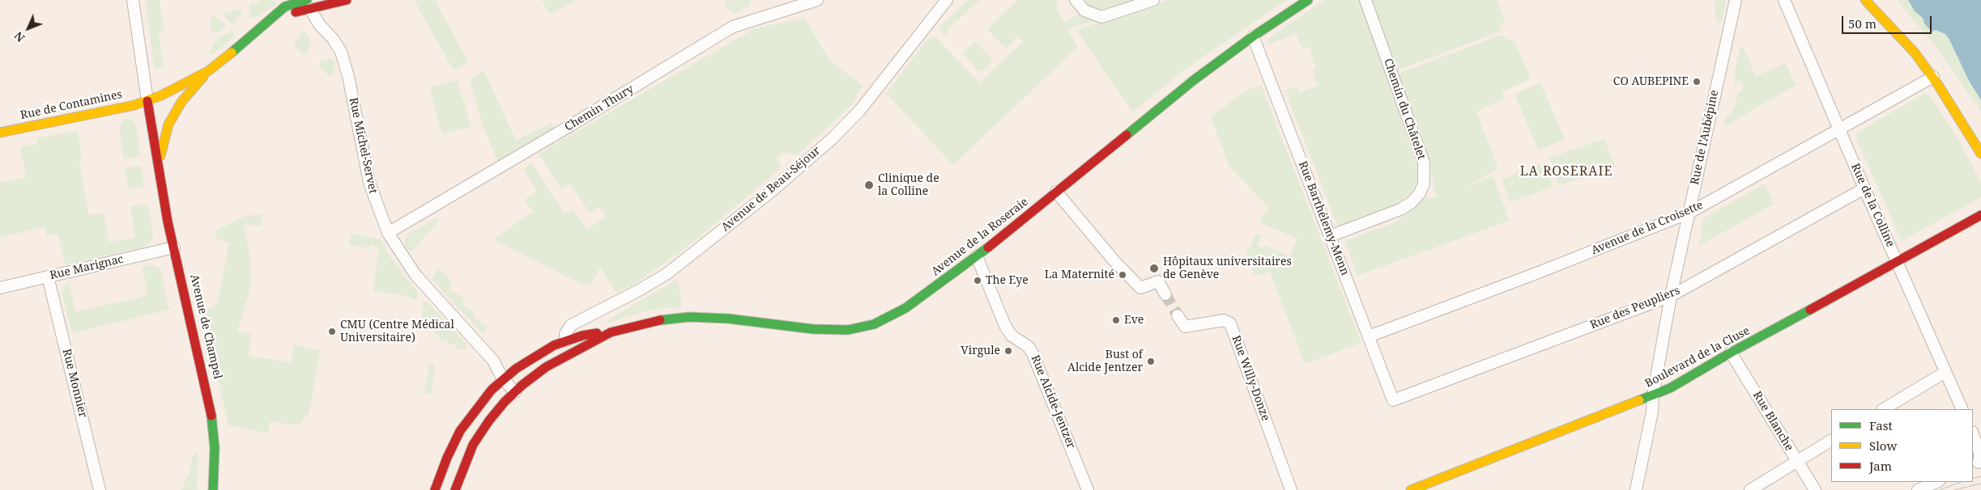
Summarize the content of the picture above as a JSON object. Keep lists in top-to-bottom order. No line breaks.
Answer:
{"streets":{"main road":["Rue de Contamines","Avenue de la Roseraie","Avenue de Champel","Boulevard de la Cluse"],"street":["Chemin Thury","Chemin du Châtelet","Rue de l'Aubépine","Rue Michel-Servet","Avenue de Beau-Séjour","Rue de la Colline","Rue Barthélemy-Menn","Avenue de la Croisette","Rue Marignac","Rue des Peupliers","Rue Willy-Donze","Rue Monnier","Rue Alcide-Jentzer","Rue Blanche"]},"crossings":[["Rue de Contamines","Avenue de Champel"],["Chemin Thury","Rue Michel-Servet"],["Chemin du Châtelet","Rue Barthélemy-Menn"],["Rue de l'Aubépine","Avenue de la Croisette"],["Rue de l'Aubépine","Rue des Peupliers"],["Rue de l'Aubépine","Boulevard de la Cluse"],["Rue Michel-Servet","Avenue de la Roseraie"],["Rue Michel-Servet","Avenue de Champel"],["Avenue de Beau-Séjour","Avenue de la Roseraie"],["Rue de la Colline","Avenue de la Croisette"],["Rue de la Colline","Rue des Peupliers"],["Rue de la Colline","Boulevard de la Cluse"],["Rue Barthélemy-Menn","Avenue de la Croisette"],["Rue Barthélemy-Menn","Avenue de la Roseraie"],["Rue Barthélemy-Menn","Rue des Peupliers"],["Avenue de la Roseraie","Rue Alcide-Jentzer"],["Rue Marignac","Avenue de Champel"],["Rue Marignac","Rue Monnier"],["Boulevard de la Cluse","Rue Blanche"]],"districts":["LA ROSERAIE"],"places":["CO AUBEPINE","Clinique de la Colline","Hôpitaux universitaires de Genève","La Maternité","The Eye","Eve","CMU (Centre Médical Universitaire)","Virgule","Bust of Alcide Jentzer"],"legend":["Fast","Slow","Jam"],"scale_bar":"50 m","north":"bottom left"}
